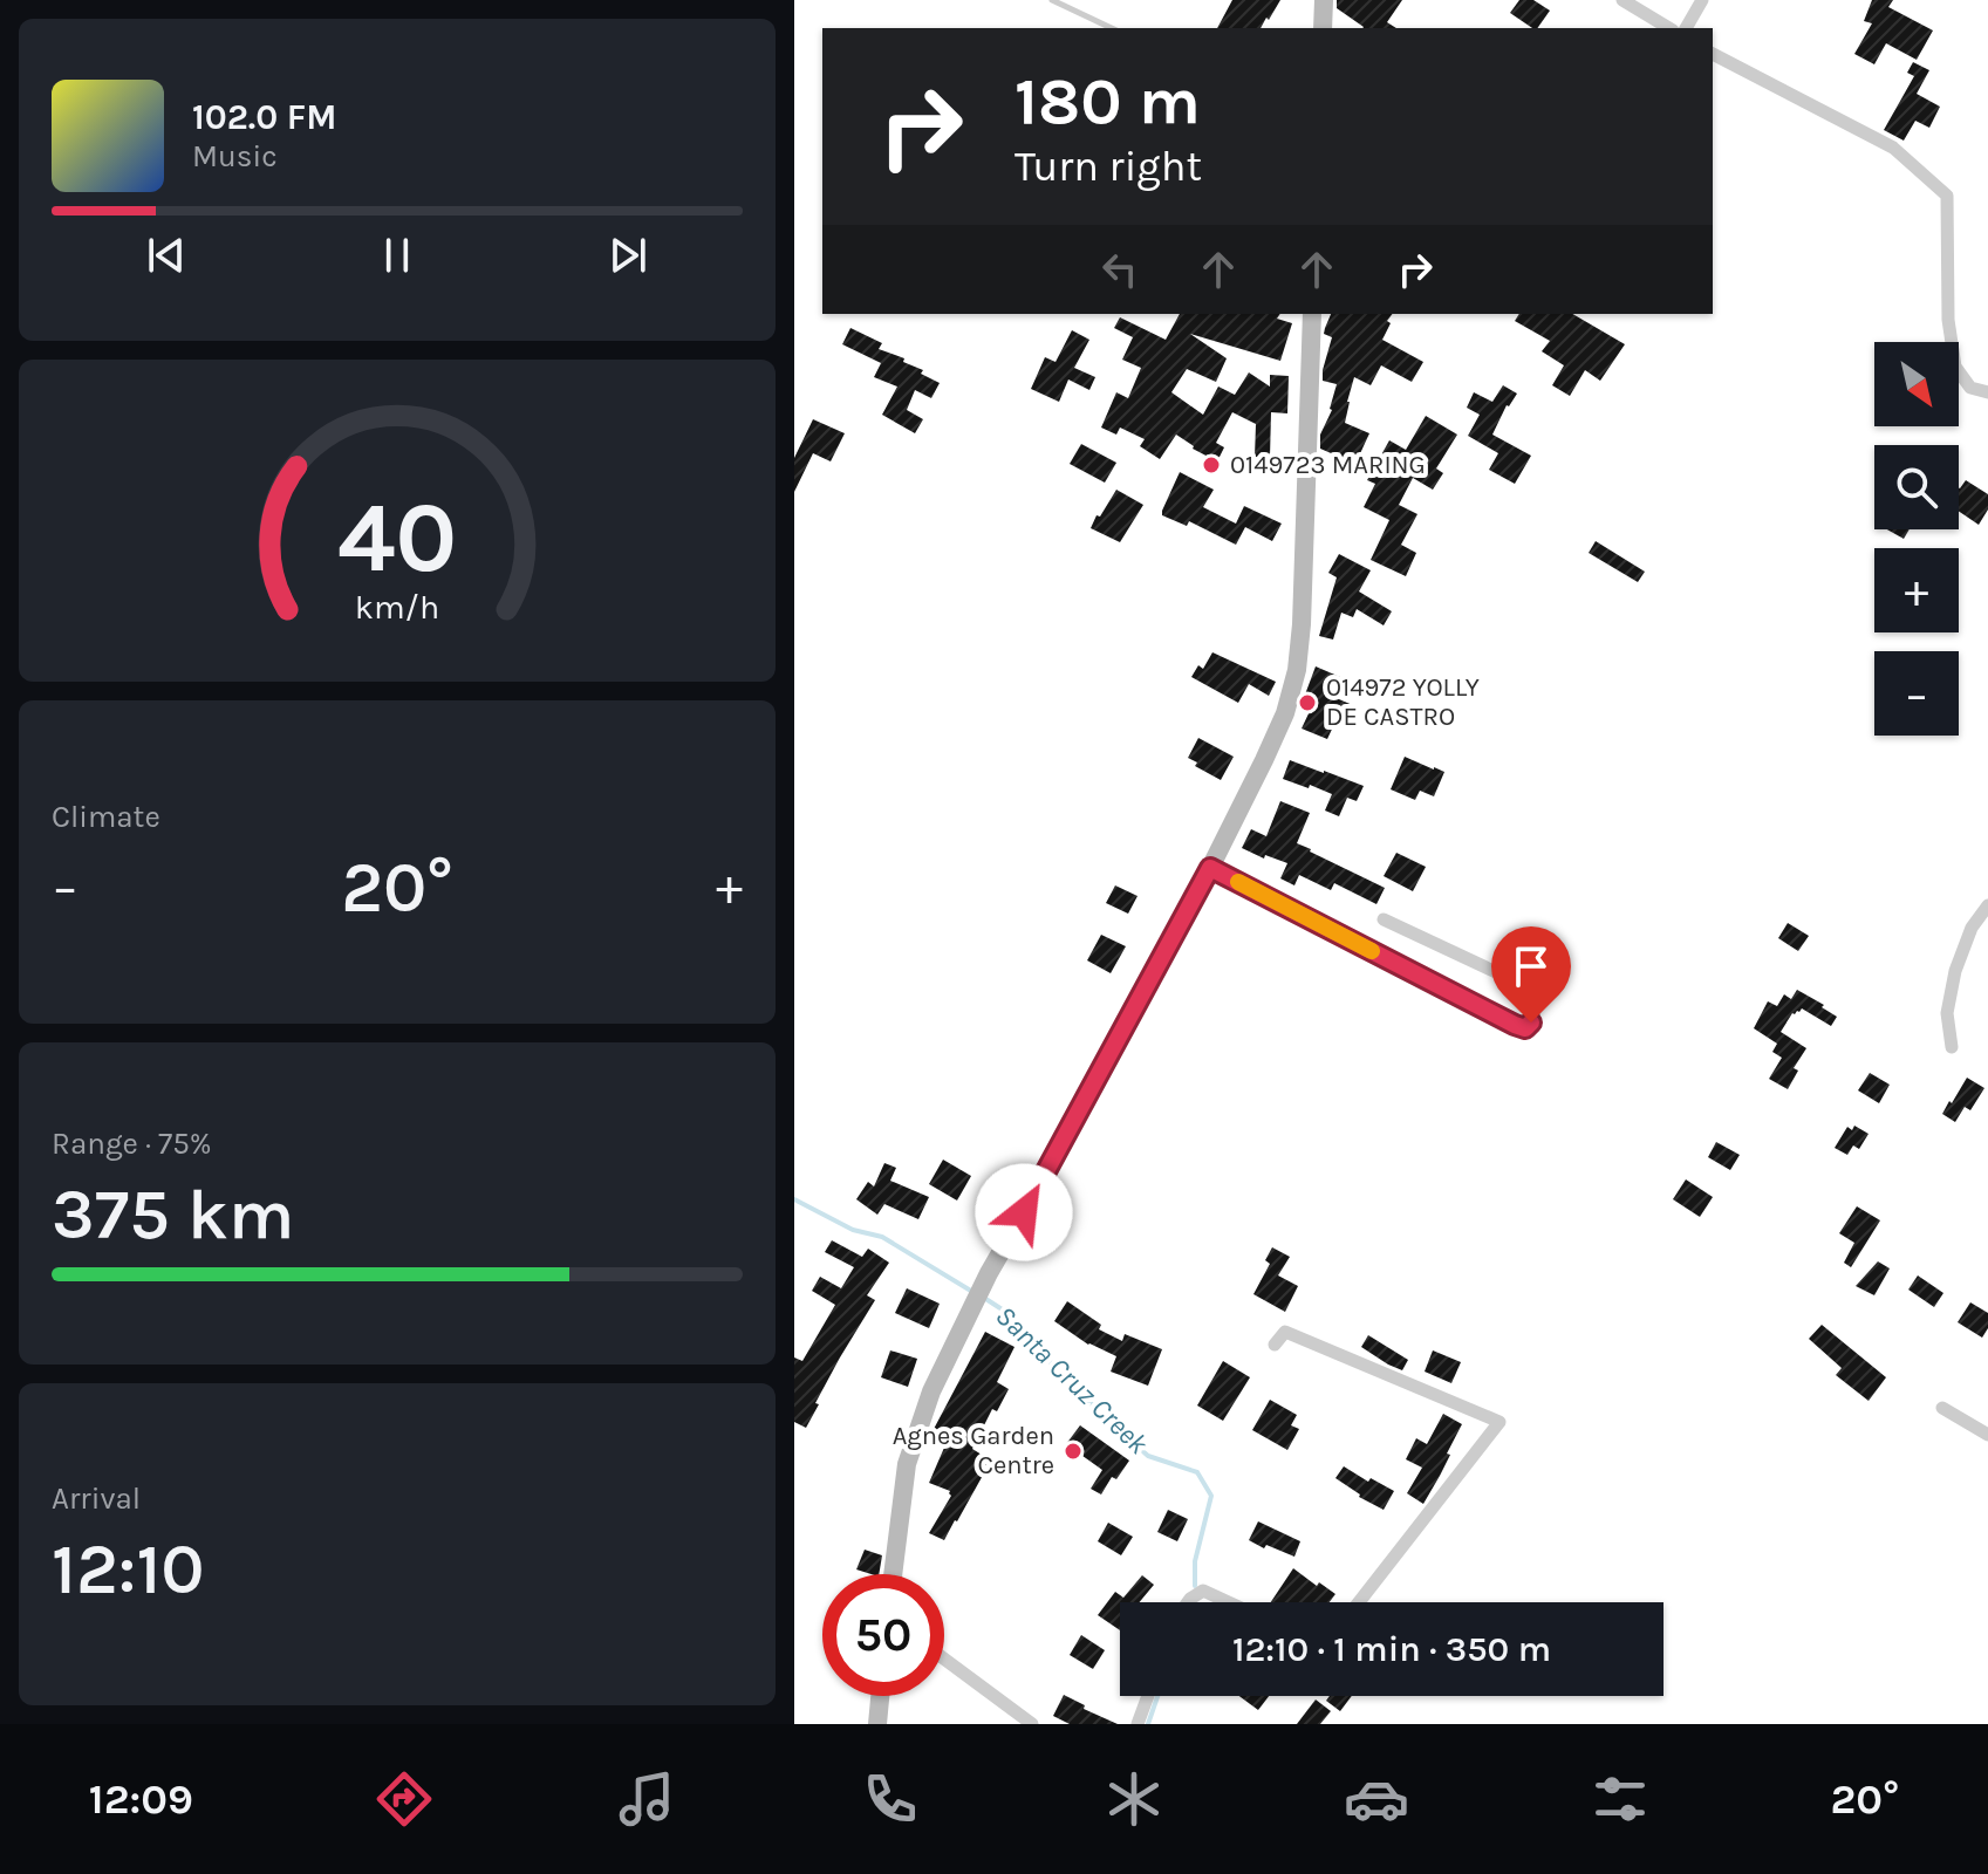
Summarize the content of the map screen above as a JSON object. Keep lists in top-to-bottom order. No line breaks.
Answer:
{"water":["Santa Cruz Creek"],"places":["0149723 MARING","014972 YOLLY DE CASTRO","Agnes Garden Centre"],"north":"bottom right","page":{"turn":["180 m","Turn right"],"song":["102.0 FM","Music"],"map_buttons":["+","−"],"tile":["Climate",["Range · 75%","375 km"],["Arrival","12:10"]],"heat":["−","20°","+"],"limit":"50","trip":"12:10 · 1 min · 350 m","tabs":["12:09","20°"],"gauge":["40","km/h"]}}
